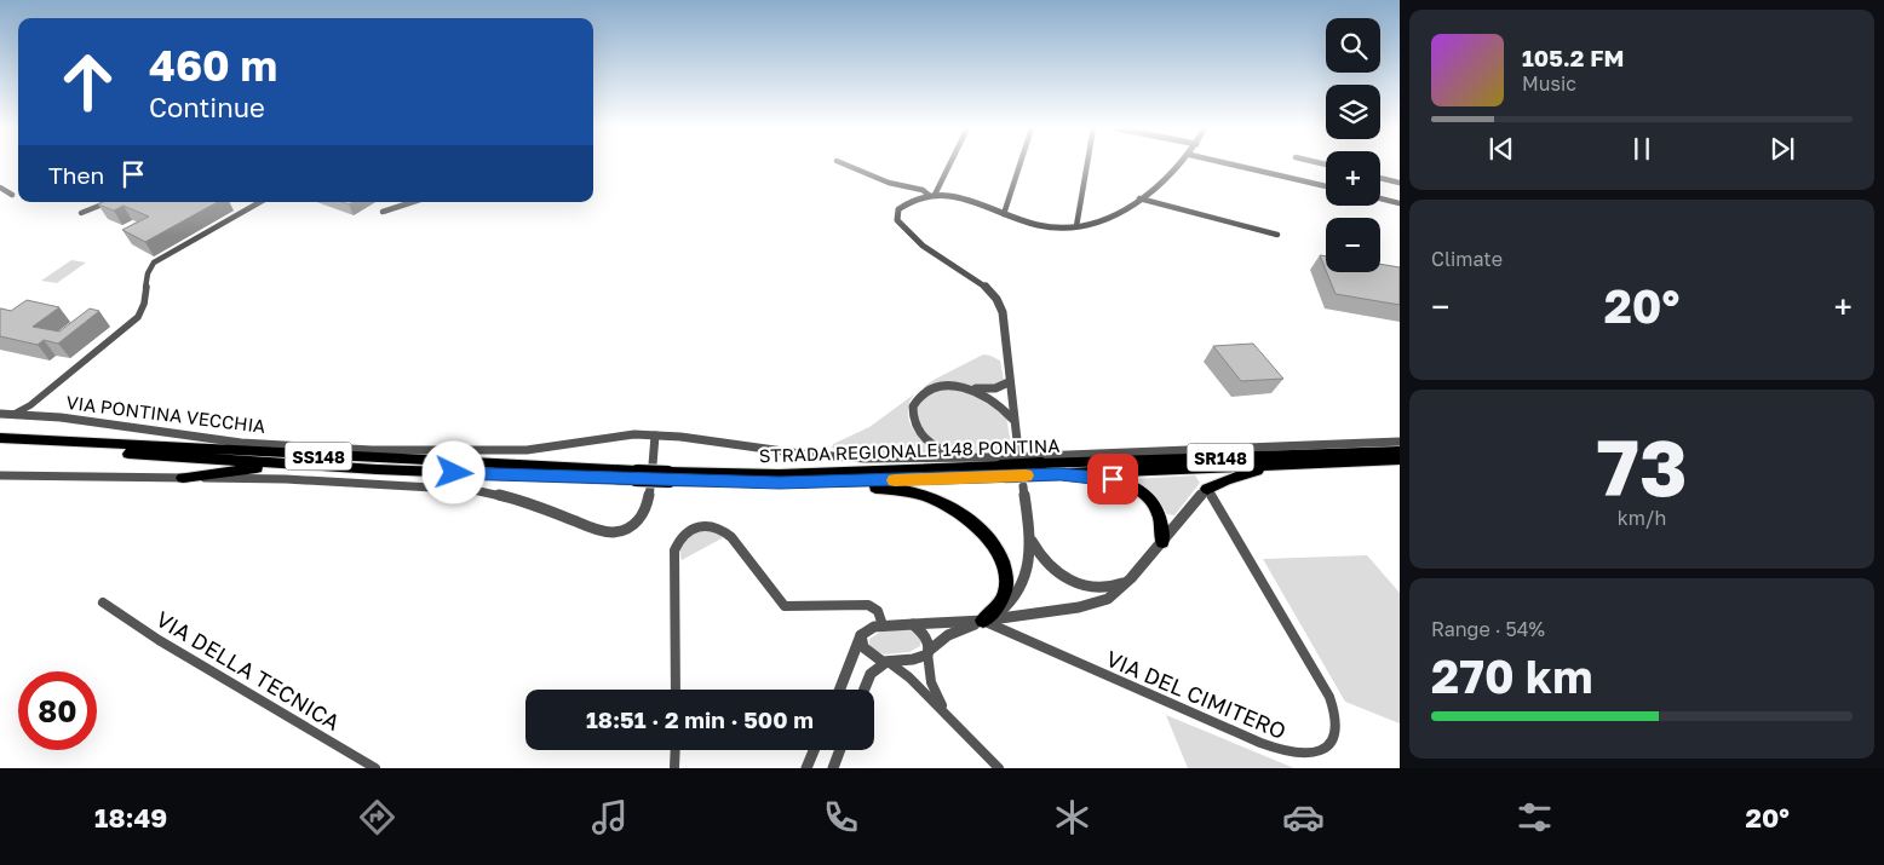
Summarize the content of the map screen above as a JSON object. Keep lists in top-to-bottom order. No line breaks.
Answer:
{"streets":{"highway":["STRADA REGIONALE 148 PONTINA","SS148","SR148"],"street":["VIA PONTINA VECCHIA","VIA DELLA TECNICA","VIA DEL CIMITERO"]},"crossings":[["VIA PONTINA VECCHIA","STRADA REGIONALE 148 PONTINA"],["STRADA REGIONALE 148 PONTINA","SS148"]],"page":{"map_buttons":["+","−"],"turn":["460 m","Continue"],"song":["105.2 FM","Music"],"then":"Then","tile":["Climate",["73","km/h"],["Range · 54%","270 km"]],"heat":["−","20°","+"],"limit":"80","trip":"18:51 · 2 min · 500 m","tabs":["18:49","20°"]}}
